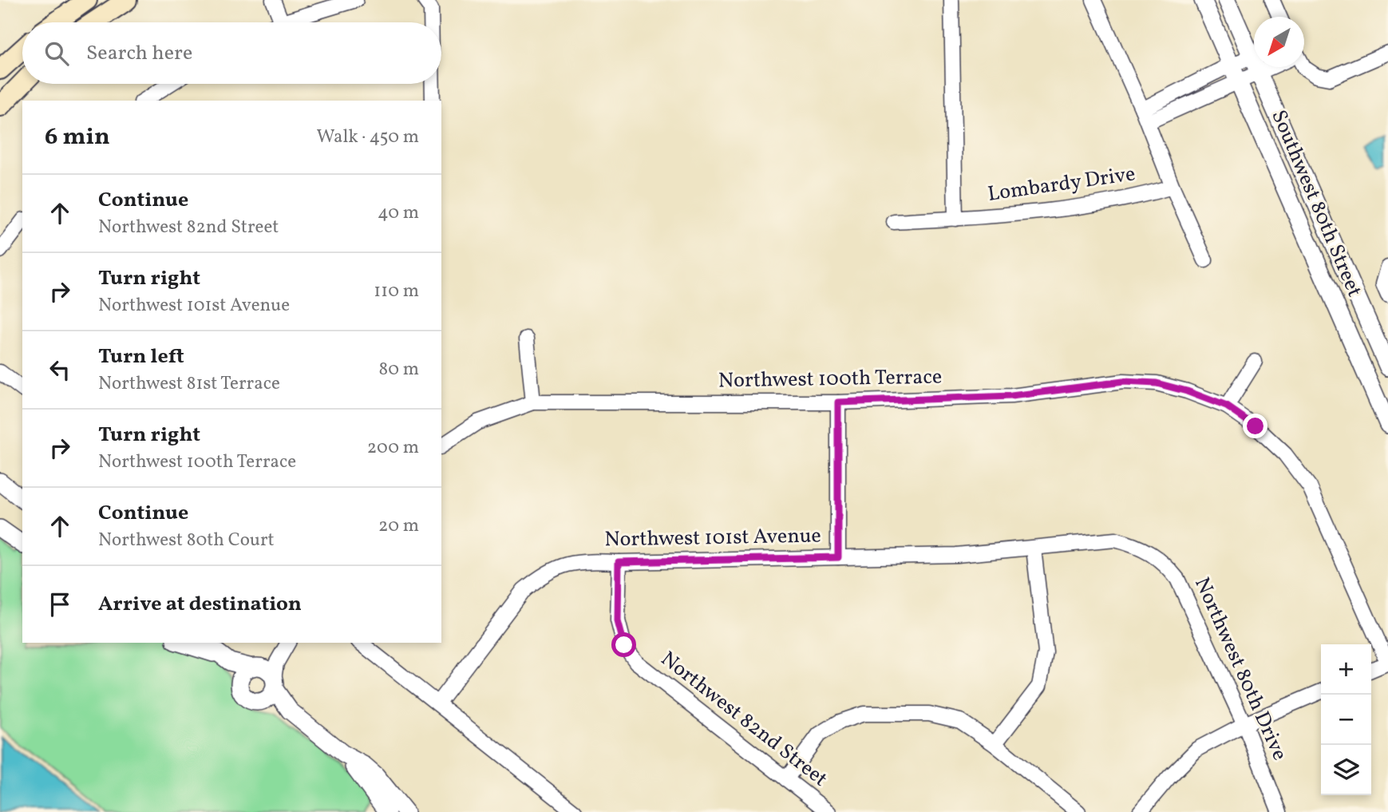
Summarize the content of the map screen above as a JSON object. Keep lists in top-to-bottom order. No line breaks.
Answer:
{"streets":{"street":["Lombardy Drive","Southwest 80th Street","Northwest 100th Terrace","Northwest 101st Avenue","Northwest 80th Drive","Northwest 82nd Street"]},"crossings":[["Northwest 101st Avenue","Northwest 80th Drive"],["Northwest 101st Avenue","Northwest 82nd Street"]],"north":"bottom left","page":{"search":"Search here","heading":["6 min","Walk · 450 m"],"list":[["Continue","Northwest 82nd Street","40 m"],["Turn right","Northwest 101st Avenue","110 m"],["Turn left","Northwest 81st Terrace","80 m"],["Turn right","Northwest 100th Terrace","200 m"],["Continue","Northwest 80th Court","20 m"],"Arrive at destination"],"map_buttons":["+","−"]}}
